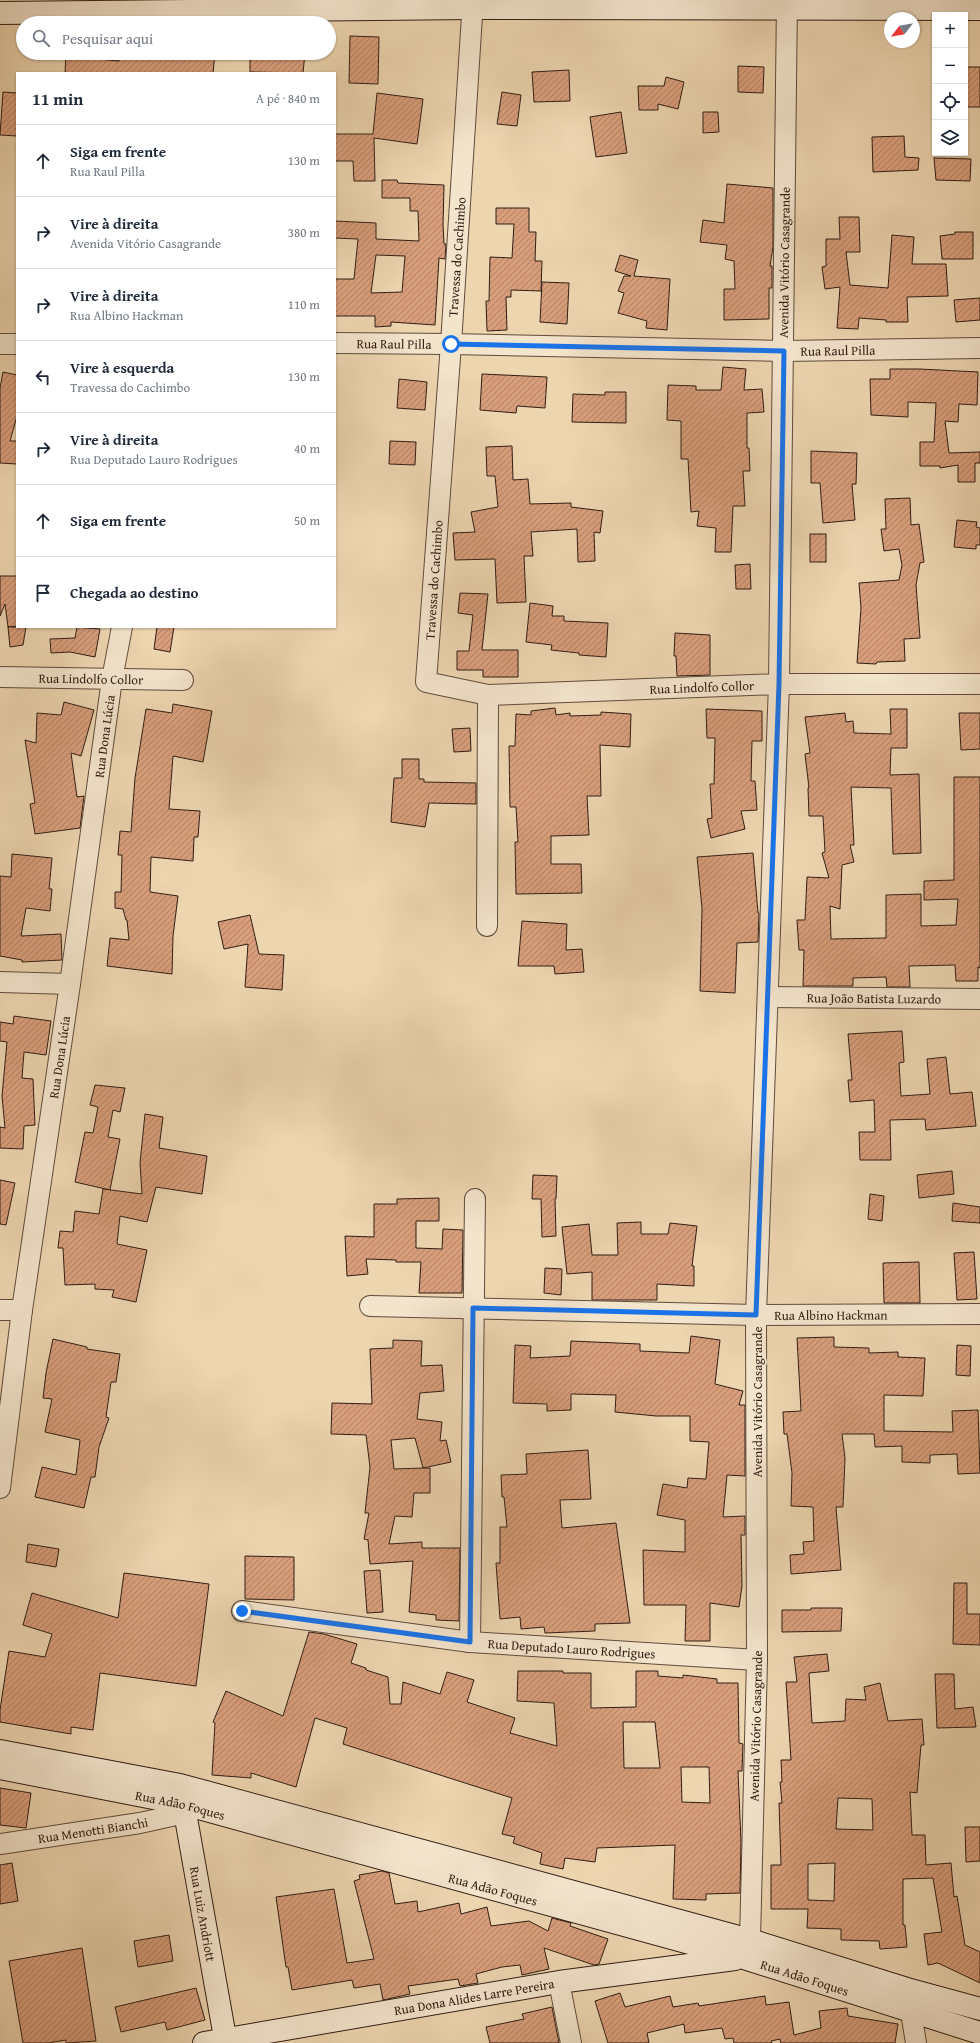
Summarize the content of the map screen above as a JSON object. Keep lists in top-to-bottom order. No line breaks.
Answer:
{"streets":{"street":["Travessa do Cachimbo","Avenida Vitório Casagrande","Rua Raul Pilla","Rua Lindolfo Collor","Rua Dona Lúcia","Rua João Batista Luzardo","Rua Albino Hackman","Rua Deputado Lauro Rodrigues","Rua Adão Foques","Rua Menotti Bianchi","Rua Luiz Andriott","Rua Dona Alides Larre Pereira"]},"crossings":[["Travessa do Cachimbo","Rua Raul Pilla"],["Travessa do Cachimbo","Rua Lindolfo Collor"],["Avenida Vitório Casagrande","Rua Raul Pilla"],["Avenida Vitório Casagrande","Rua Lindolfo Collor"],["Avenida Vitório Casagrande","Rua João Batista Luzardo"],["Avenida Vitório Casagrande","Rua Albino Hackman"],["Avenida Vitório Casagrande","Rua Deputado Lauro Rodrigues"],["Avenida Vitório Casagrande","Rua Adão Foques"],["Avenida Vitório Casagrande","Rua Dona Alides Larre Pereira"],["Rua Lindolfo Collor","Rua Dona Lúcia"],["Rua Adão Foques","Rua Menotti Bianchi"],["Rua Adão Foques","Rua Luiz Andriott"],["Rua Adão Foques","Rua Dona Alides Larre Pereira"],["Rua Menotti Bianchi","Rua Luiz Andriott"],["Rua Luiz Andriott","Rua Dona Alides Larre Pereira"]],"north":"bottom left","page":{"map_buttons":["+","−"],"search":"Pesquisar aqui","heading":["11 min","A pé · 840 m"],"list":[["Siga em frente","Rua Raul Pilla","130 m"],["Vire à direita","Avenida Vitório Casagrande","380 m"],["Vire à direita","Rua Albino Hackman","110 m"],["Vire à esquerda","Travessa do Cachimbo","130 m"],["Vire à direita","Rua Deputado Lauro Rodrigues","40 m"],["Siga em frente","50 m"],"Chegada ao destino"]}}
